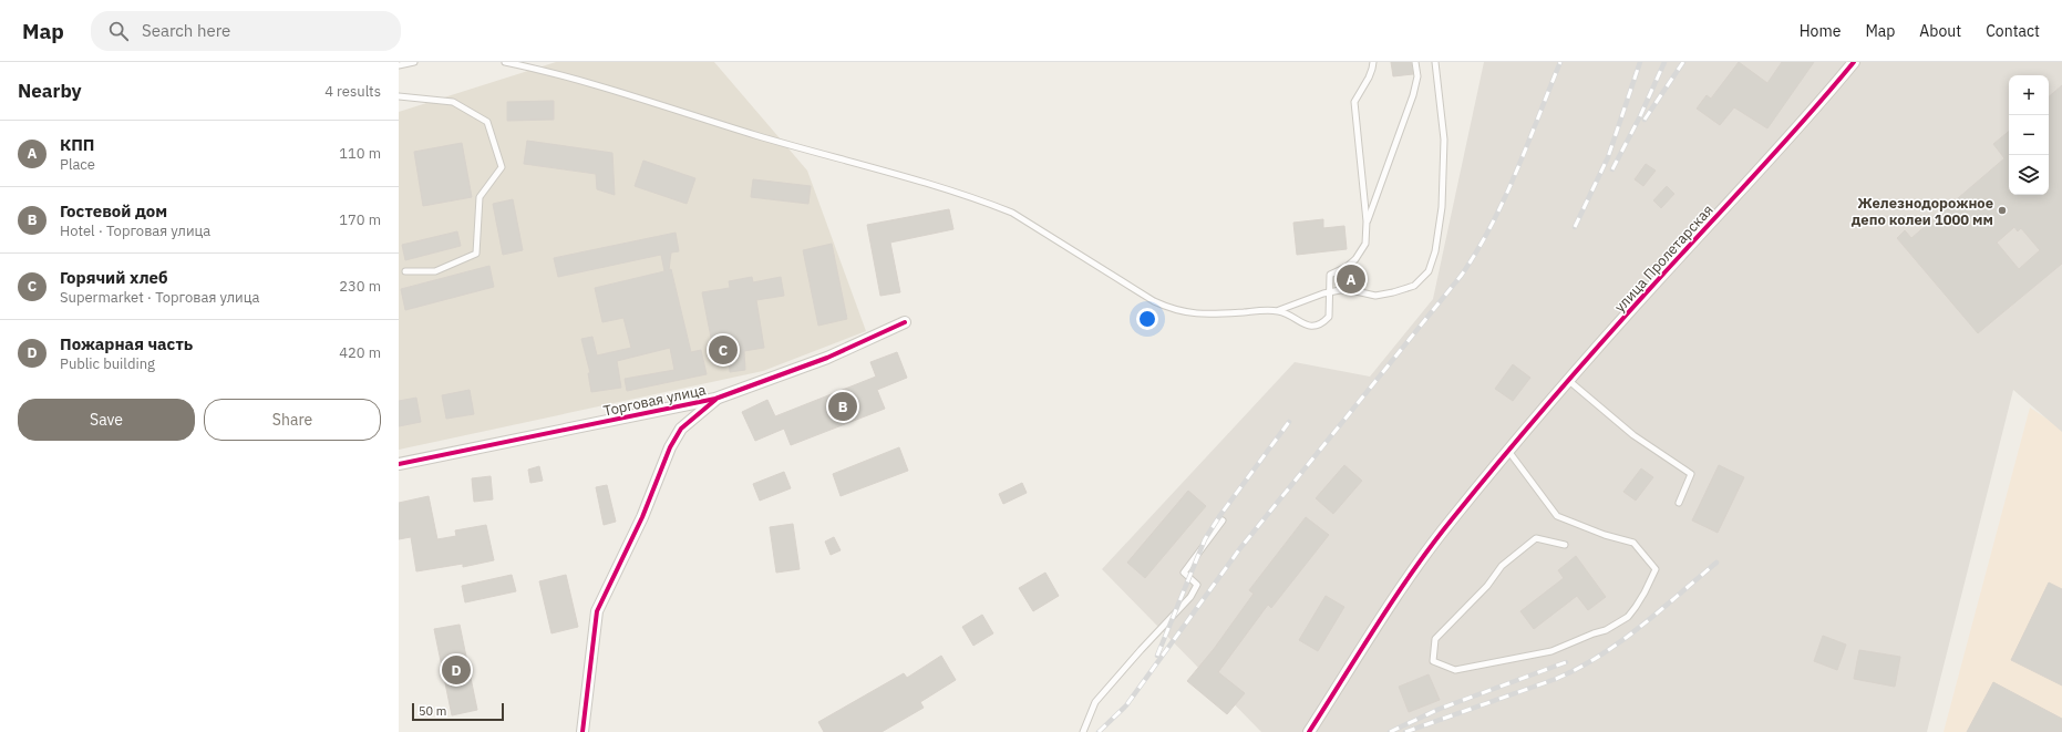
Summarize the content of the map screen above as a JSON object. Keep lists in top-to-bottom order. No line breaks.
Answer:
{"streets":{"street":["улица Пролетарская","Торговая улица"]},"places":["Железнодорожное депо колеи 1000 мм"],"scale_bar":"50 m","page":{"header":"Map","search":"Search here","nav":["Home","Map","About","Contact"],"heading":["Nearby","4 results"],"map_buttons":["+","−"],"list":[{"mark":"A","name":"КПП","note":"Place","value":"110 m"},{"mark":"B","name":"Гостевой дом","note":"Hotel · Торговая улица","value":"170 m"},{"mark":"C","name":"Горячий хлеб","note":"Supermarket · Торговая улица","value":"230 m"},{"mark":"D","name":"Пожарная часть","note":"Public building","value":"420 m"}],"pins":["A","C","B","D"],"buttons":["Save","Share"],"scale":"50 m"}}
